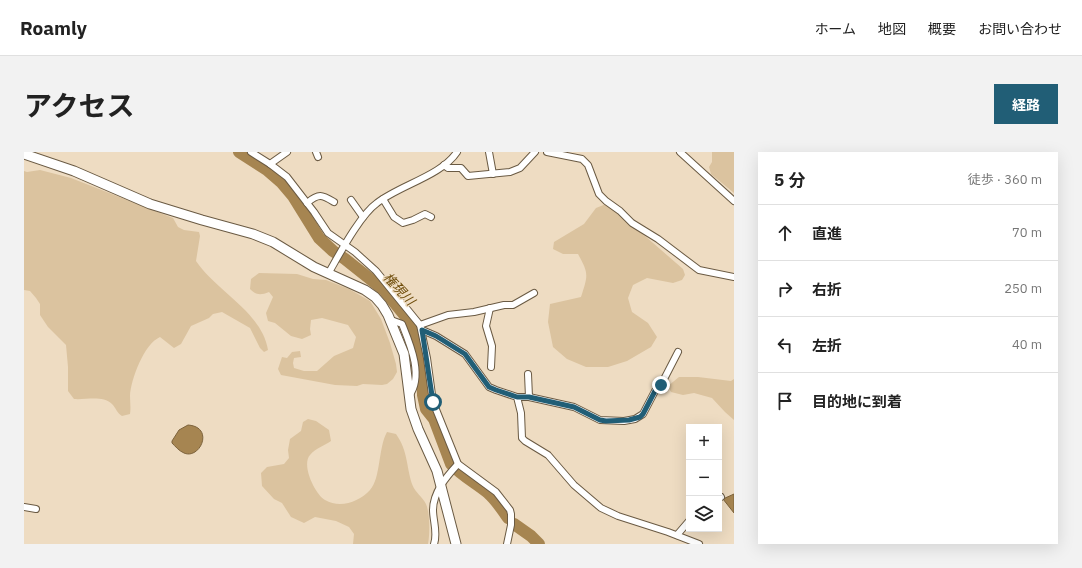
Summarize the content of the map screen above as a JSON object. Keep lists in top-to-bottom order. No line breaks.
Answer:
{"water":["権現川"],"page":{"header":"Roamly","nav":["ホーム","地図","概要","お問い合わせ"],"title":"アクセス","buttons":"経路","heading":["5 分","徒歩 · 360 m"],"list":[["直進","70 m"],["右折","250 m"],["左折","40 m"],"目的地に到着"],"map_buttons":["+","−"]}}
